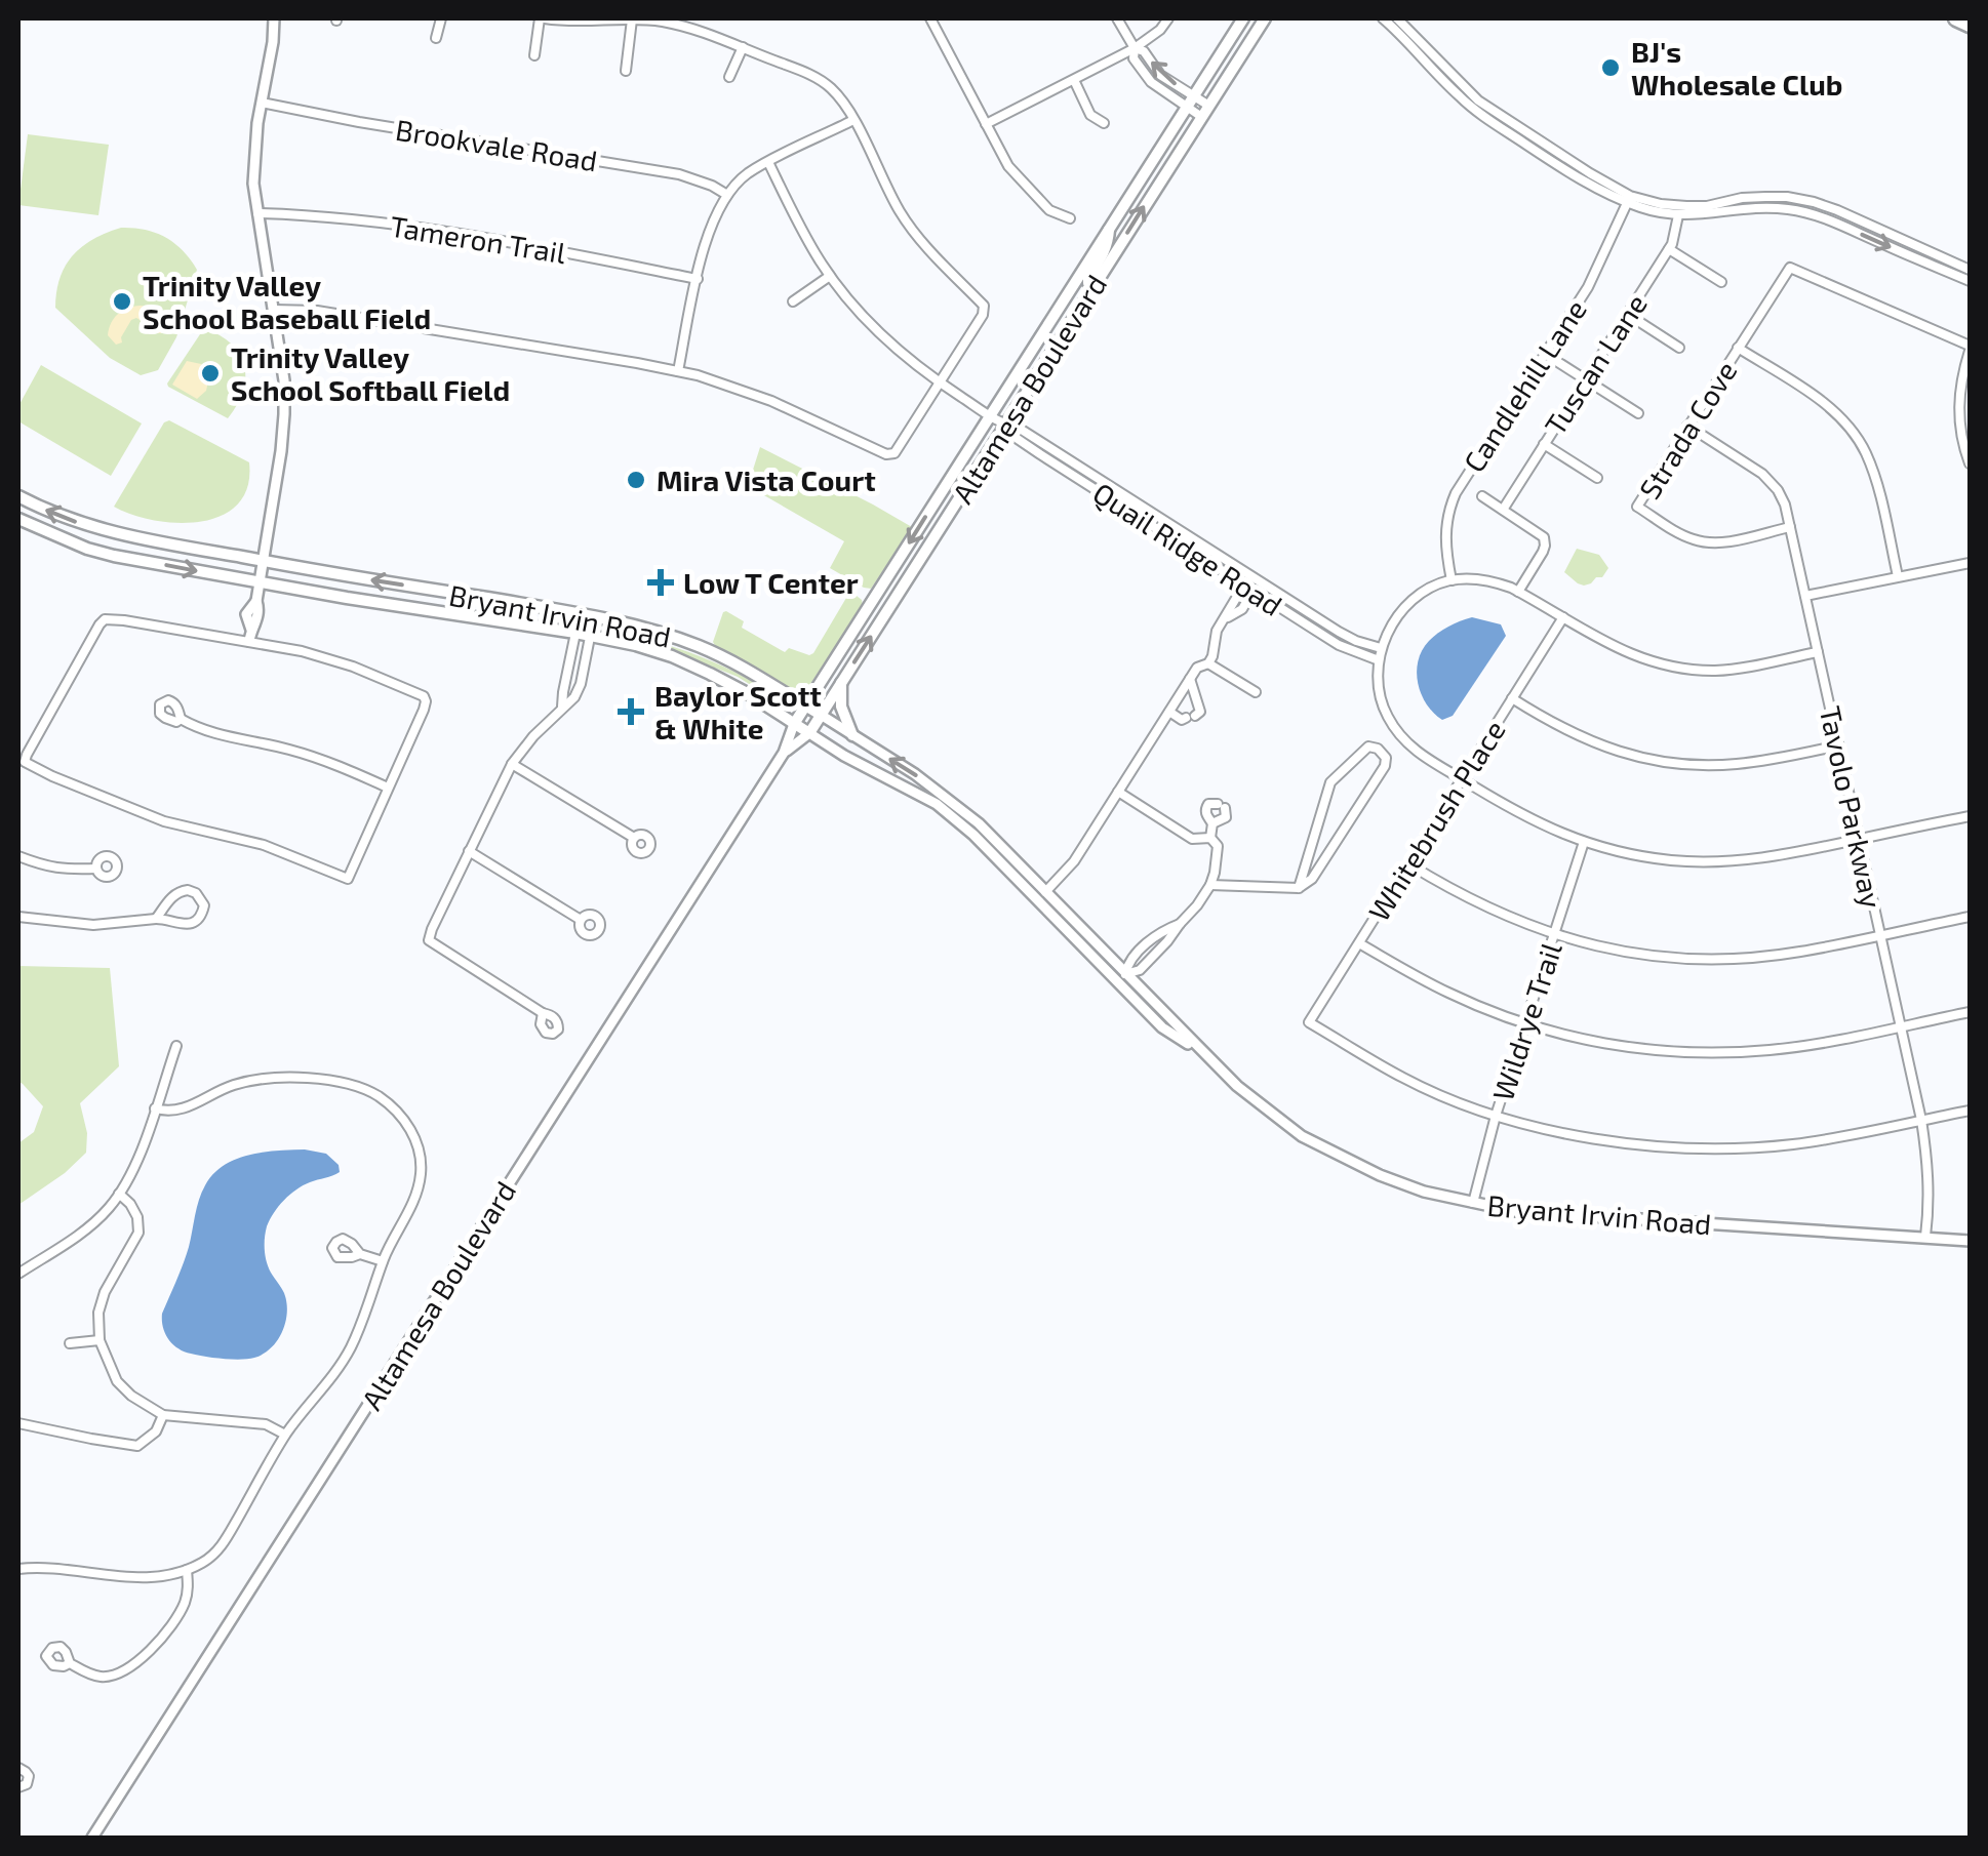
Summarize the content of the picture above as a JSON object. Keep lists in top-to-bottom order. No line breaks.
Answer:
{"streets":{"main road":["Altamesa Boulevard","Bryant Irvin Road"],"street":["Brookvale Road","Tameron Trail","Tuscan Lane","Candlehill Lane","Strada Cove","Quail Ridge Road","Tavolo Parkway","Whitebrush Place","Wildrye Trail"]},"crossings":[["Altamesa Boulevard","Quail Ridge Road"],["Altamesa Boulevard","Bryant Irvin Road"],["Strada Cove","Tavolo Parkway"],["Bryant Irvin Road","Tavolo Parkway"],["Bryant Irvin Road","Wildrye Trail"],["Whitebrush Place","Wildrye Trail"]],"places":{"other":["BJ's Wholesale Club","Trinity Valley School Baseball Field","Trinity Valley School Softball Field","Mira Vista Court"],"health":["Low T Center","Baylor Scott & White"]}}
